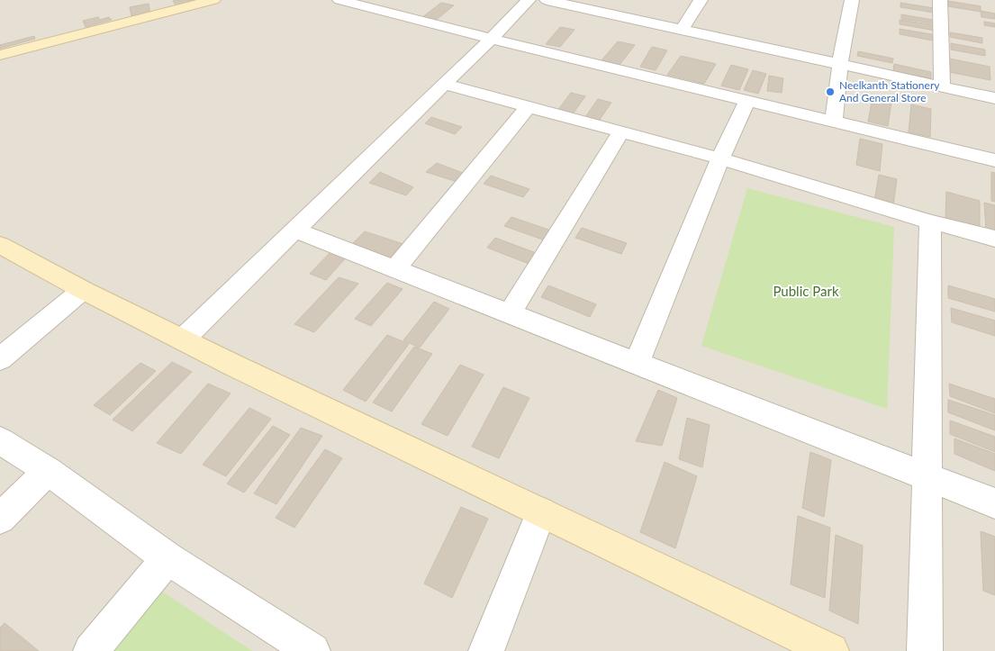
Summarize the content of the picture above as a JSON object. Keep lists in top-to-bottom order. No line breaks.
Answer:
{"parks":["Public Park"],"places":["Neelkanth Stationery And General Store"]}
